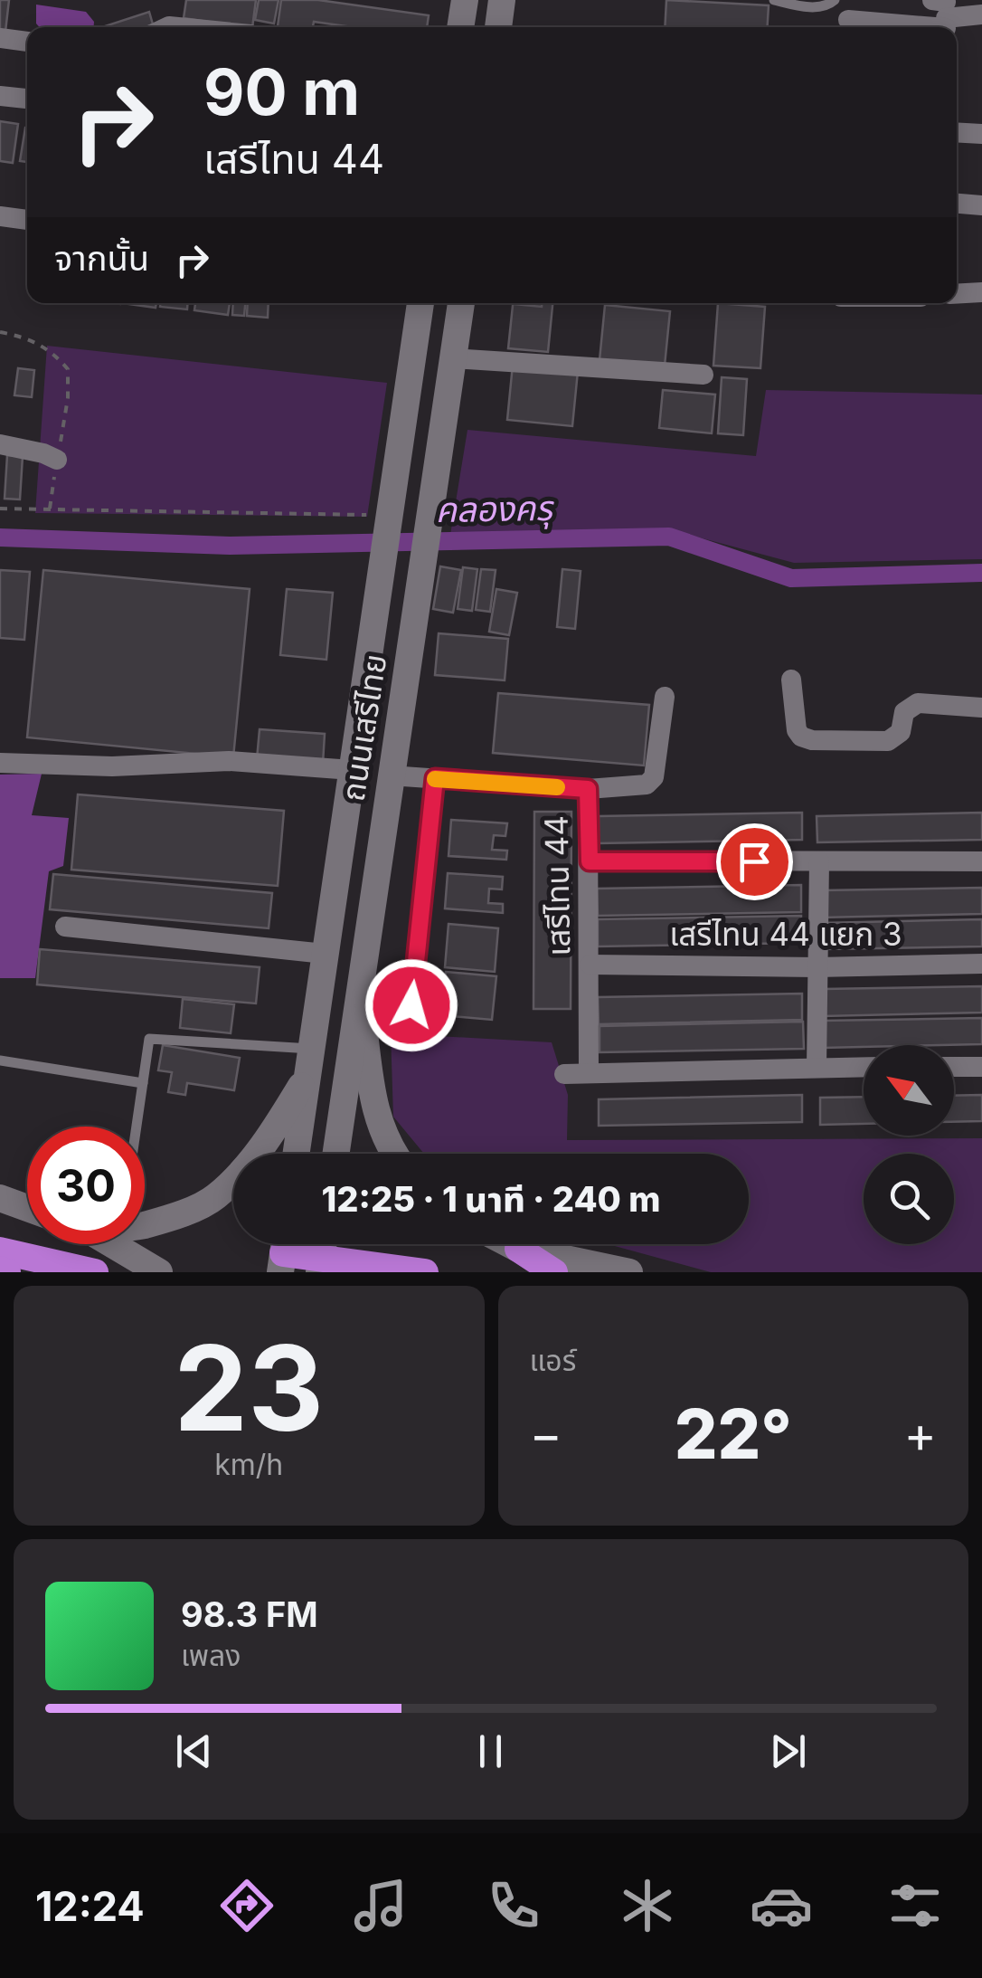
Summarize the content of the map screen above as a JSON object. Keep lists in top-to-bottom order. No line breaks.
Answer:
{"streets":{"main road":["ถนนเสรีไทย"],"street":["เสรีไทน 44","เสรีไทน 44 แยก 3"]},"crossings":[["ถนนเสรีไทย","เสรีไทน 44"],["เสรีไทน 44","เสรีไทน 44 แยก 3"]],"water":["คลองครุ"],"north":"top left","page":{"turn":["90 m","เสรีไทน 44"],"then":"จากนั้น","limit":"30","trip":"12:25 · 1 นาที · 240 m","tile":[["23","km/h"],"แอร์"],"heat":["−","22°","+"],"song":["98.3 FM","เพลง"],"tabs":"12:24"}}
